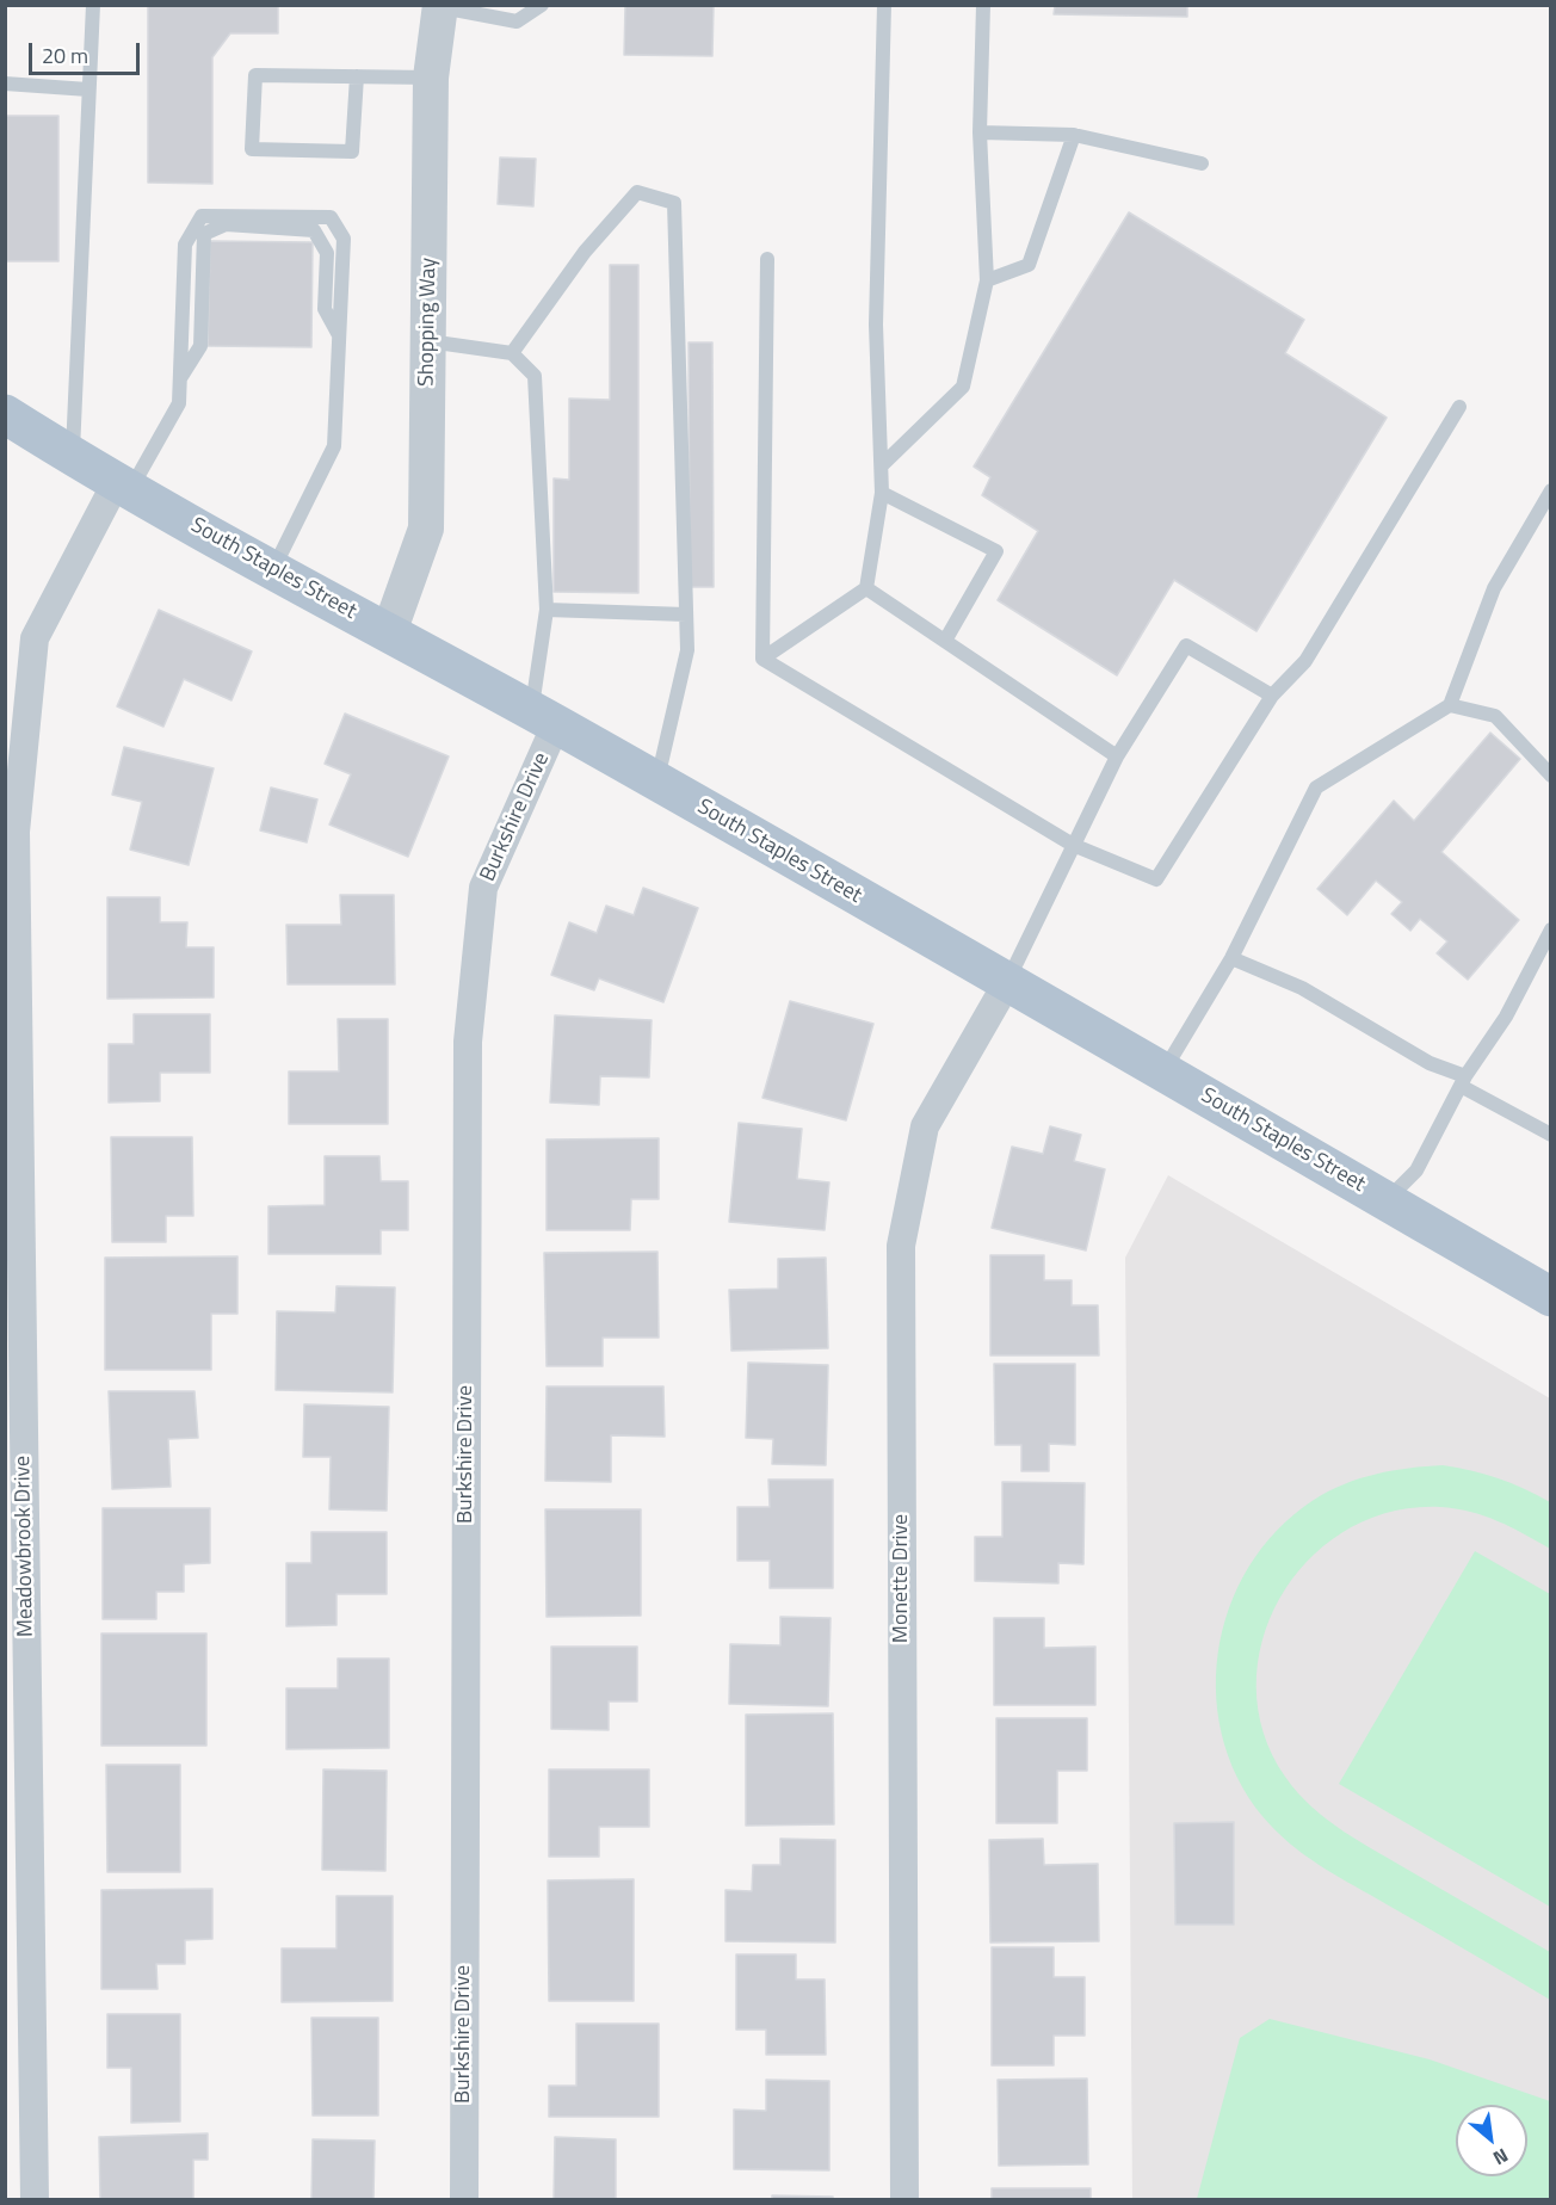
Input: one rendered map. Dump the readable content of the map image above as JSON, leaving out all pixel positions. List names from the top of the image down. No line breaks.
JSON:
{"streets":{"main road":["South Staples Street"],"street":["Shopping Way","Burkshire Drive","Meadowbrook Drive","Monette Drive"]},"crossings":[["Shopping Way","South Staples Street"],["South Staples Street","Burkshire Drive"],["South Staples Street","Meadowbrook Drive"],["South Staples Street","Monette Drive"]],"scale_bar":"20 m","north":"bottom right"}
